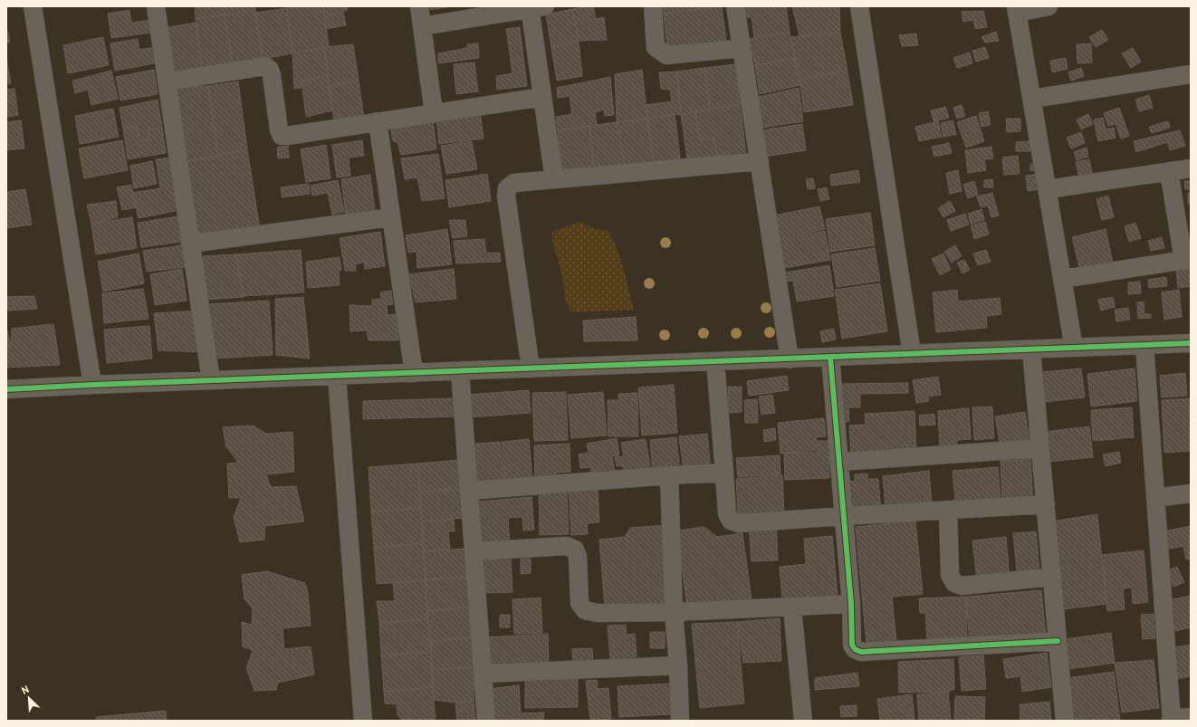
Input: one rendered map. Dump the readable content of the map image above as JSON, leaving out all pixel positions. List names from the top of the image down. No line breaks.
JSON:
{"north":"top left"}
